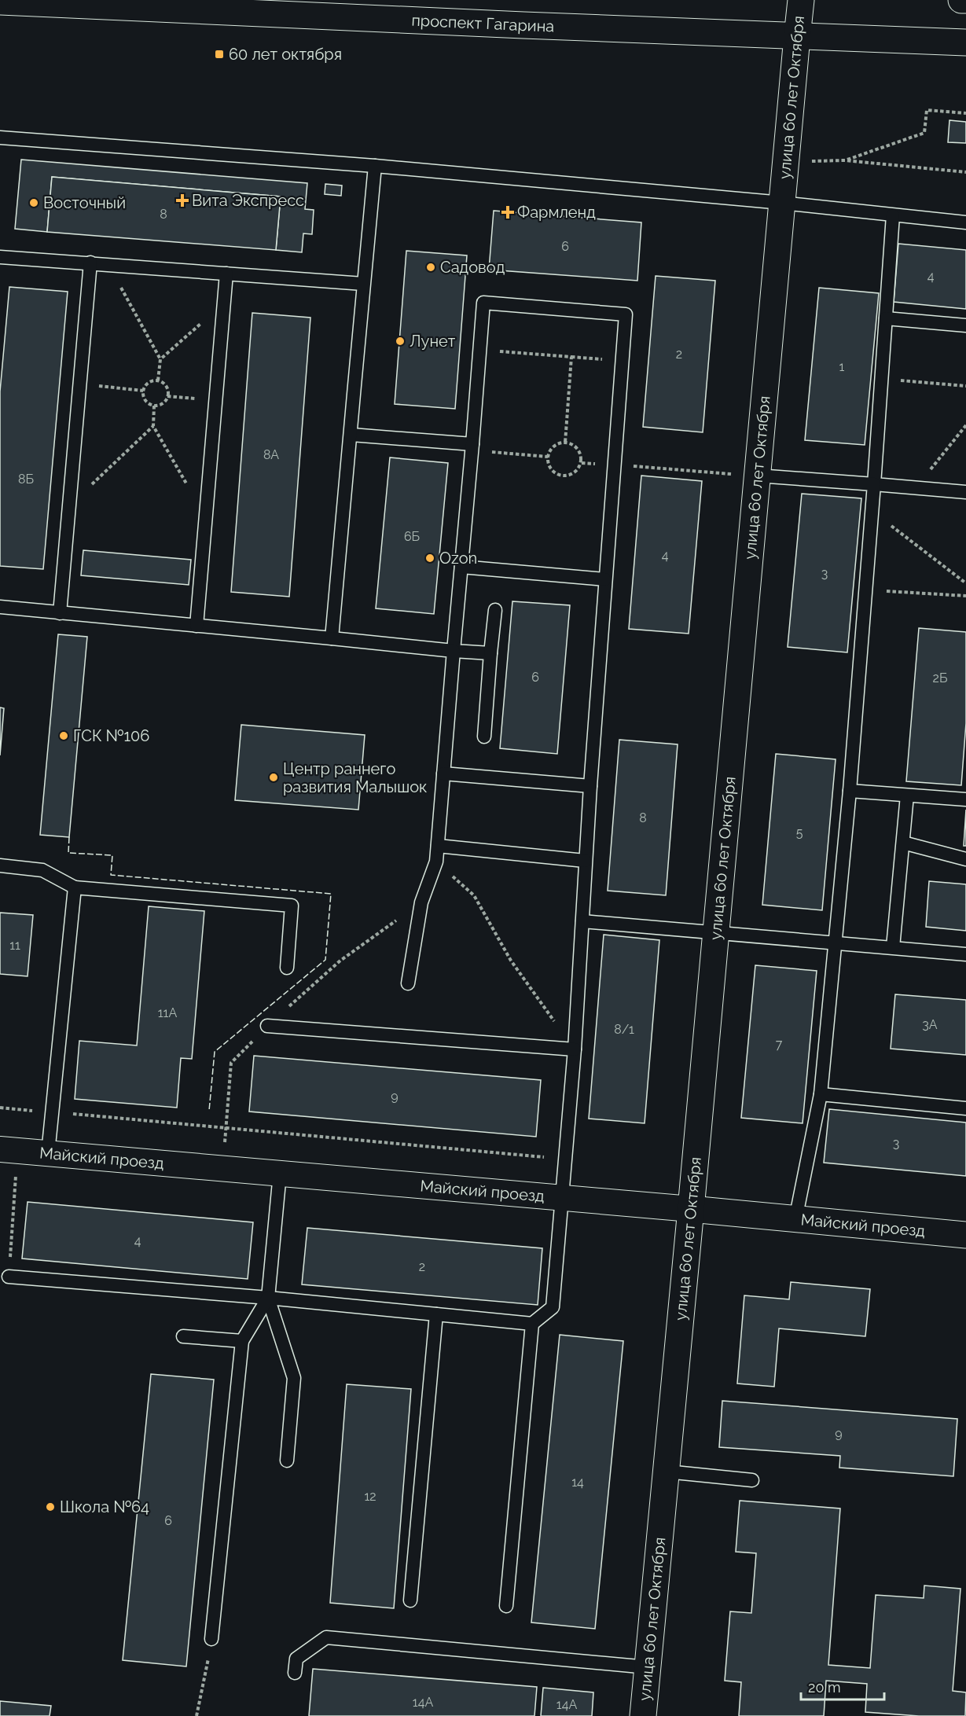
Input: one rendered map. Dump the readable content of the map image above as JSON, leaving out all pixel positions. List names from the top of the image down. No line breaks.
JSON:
{"streets":{"main road":["проспект Гагарина","улица 60 лет Октября","Майский проезд"]},"crossings":[["проспект Гагарина","улица 60 лет Октября"],["улица 60 лет Октября","Майский проезд"]],"places":{"transit":["60 лет октября"],"health":["Вита Экспресс","Фармленд"],"other":["Восточный","Садовод","Лунет","Ozon","ГСК №106","Центр раннего развития Малышок","Школа №64"]},"house_numbers":["8","6","4","2","1","8А","8Б","6Б","4","3","6","2Б","8","5","11","11А","3А","8/1","7","9","3","4","2","9","14","12","6","14А","14А"],"scale_bar":"20 m"}
